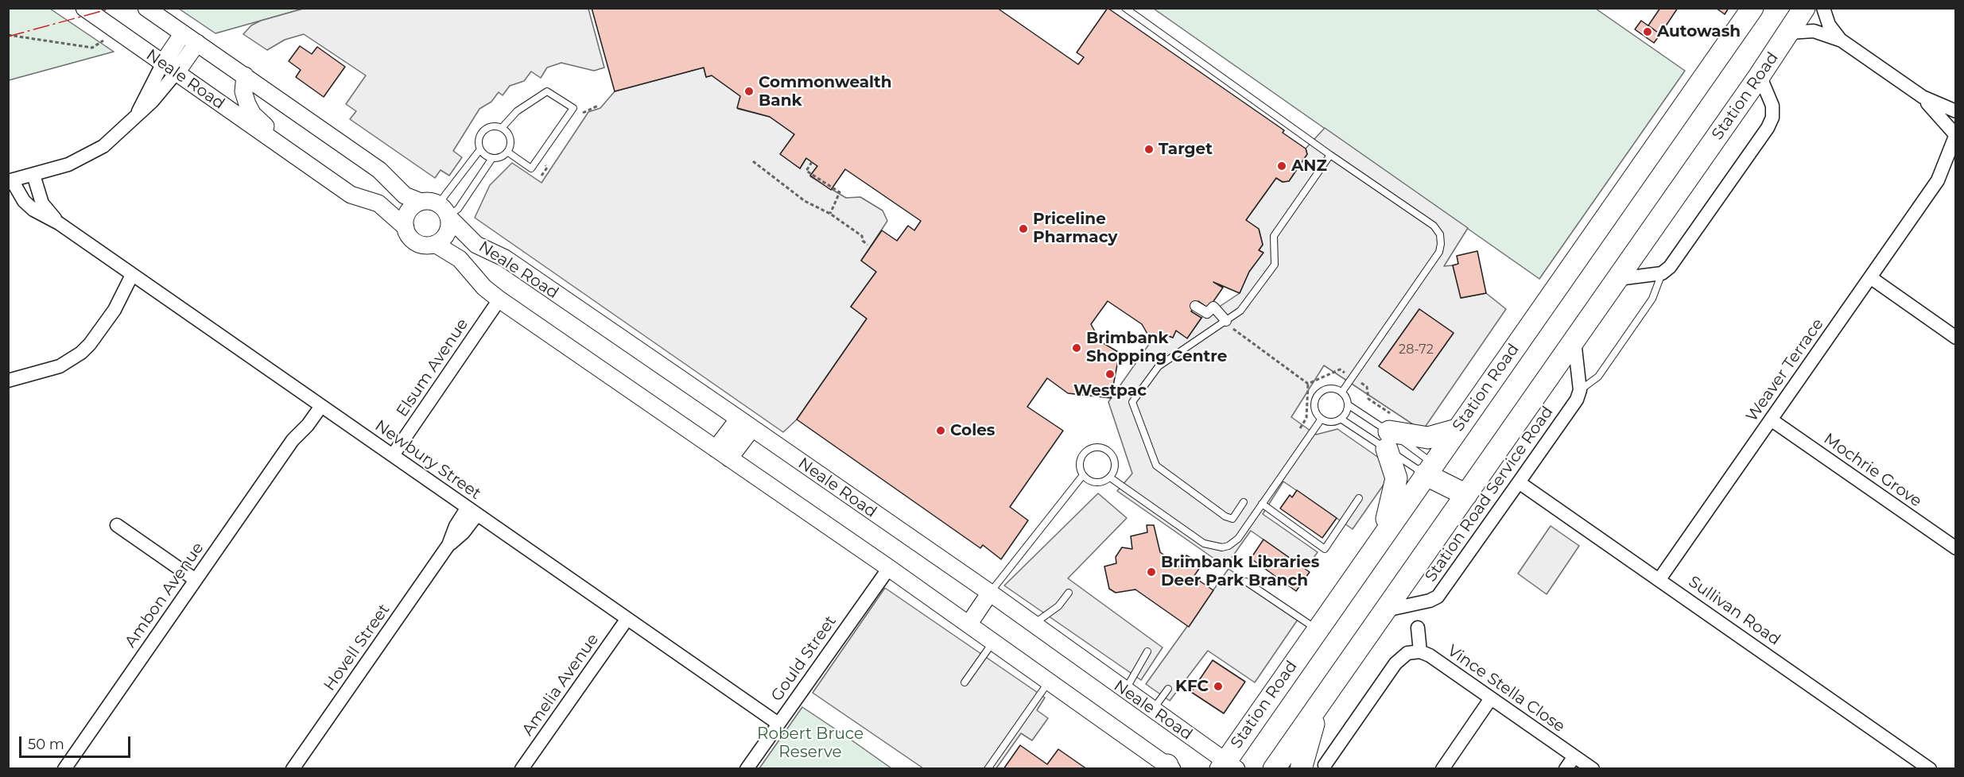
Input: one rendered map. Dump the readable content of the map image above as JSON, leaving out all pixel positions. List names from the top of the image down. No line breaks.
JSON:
{"streets":{"main road":["Station Road"],"street":["Neale Road","Elsum Avenue","Weaver Terrace","Newbury Street","Mochrie Grove","Station Road Service Road","Ambon Avenue","Sullivan Road","Hovell Street","Gould Street","Amelia Avenue","Vince Stella Close"]},"crossings":[["Neale Road","Station Road"],["Neale Road","Elsum Avenue"],["Neale Road","Gould Street"],["Station Road","Station Road Service Road"],["Elsum Avenue","Newbury Street"],["Weaver Terrace","Mochrie Grove"],["Weaver Terrace","Sullivan Road"],["Newbury Street","Ambon Avenue"],["Newbury Street","Hovell Street"],["Newbury Street","Gould Street"],["Newbury Street","Amelia Avenue"],["Station Road Service Road","Sullivan Road"]],"parks":["Robert Bruce Reserve"],"places":["Autowash","Commonwealth Bank","Target","ANZ","Priceline Pharmacy","Brimbank Shopping Centre","Westpac","Coles","Brimbank Libraries Deer Park Branch","KFC"],"house_numbers":["28-72"],"scale_bar":"50 m"}
